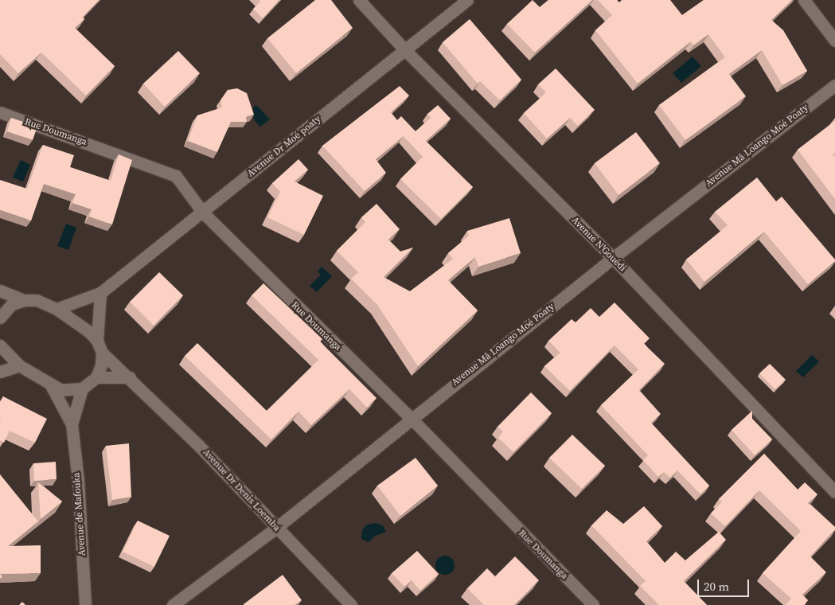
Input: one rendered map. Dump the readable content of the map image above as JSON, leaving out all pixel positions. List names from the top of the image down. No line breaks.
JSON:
{"streets":{"street":["Rue Doumanga","Avenue Mâ Loango Moé Poaty","Avenue Dr Moé poaty","Avenue N'Gouédi","Avenue Dr Denis Loemba","Avenue de Mafouka"]},"crossings":[["Rue Doumanga","Avenue Mâ Loango Moé Poaty"],["Rue Doumanga","Avenue Dr Moé poaty"],["Avenue Mâ Loango Moé Poaty","Avenue N'Gouédi"],["Avenue Mâ Loango Moé Poaty","Avenue Dr Denis Loemba"],["Avenue Dr Moé poaty","Avenue N'Gouédi"]],"scale_bar":"20 m"}
